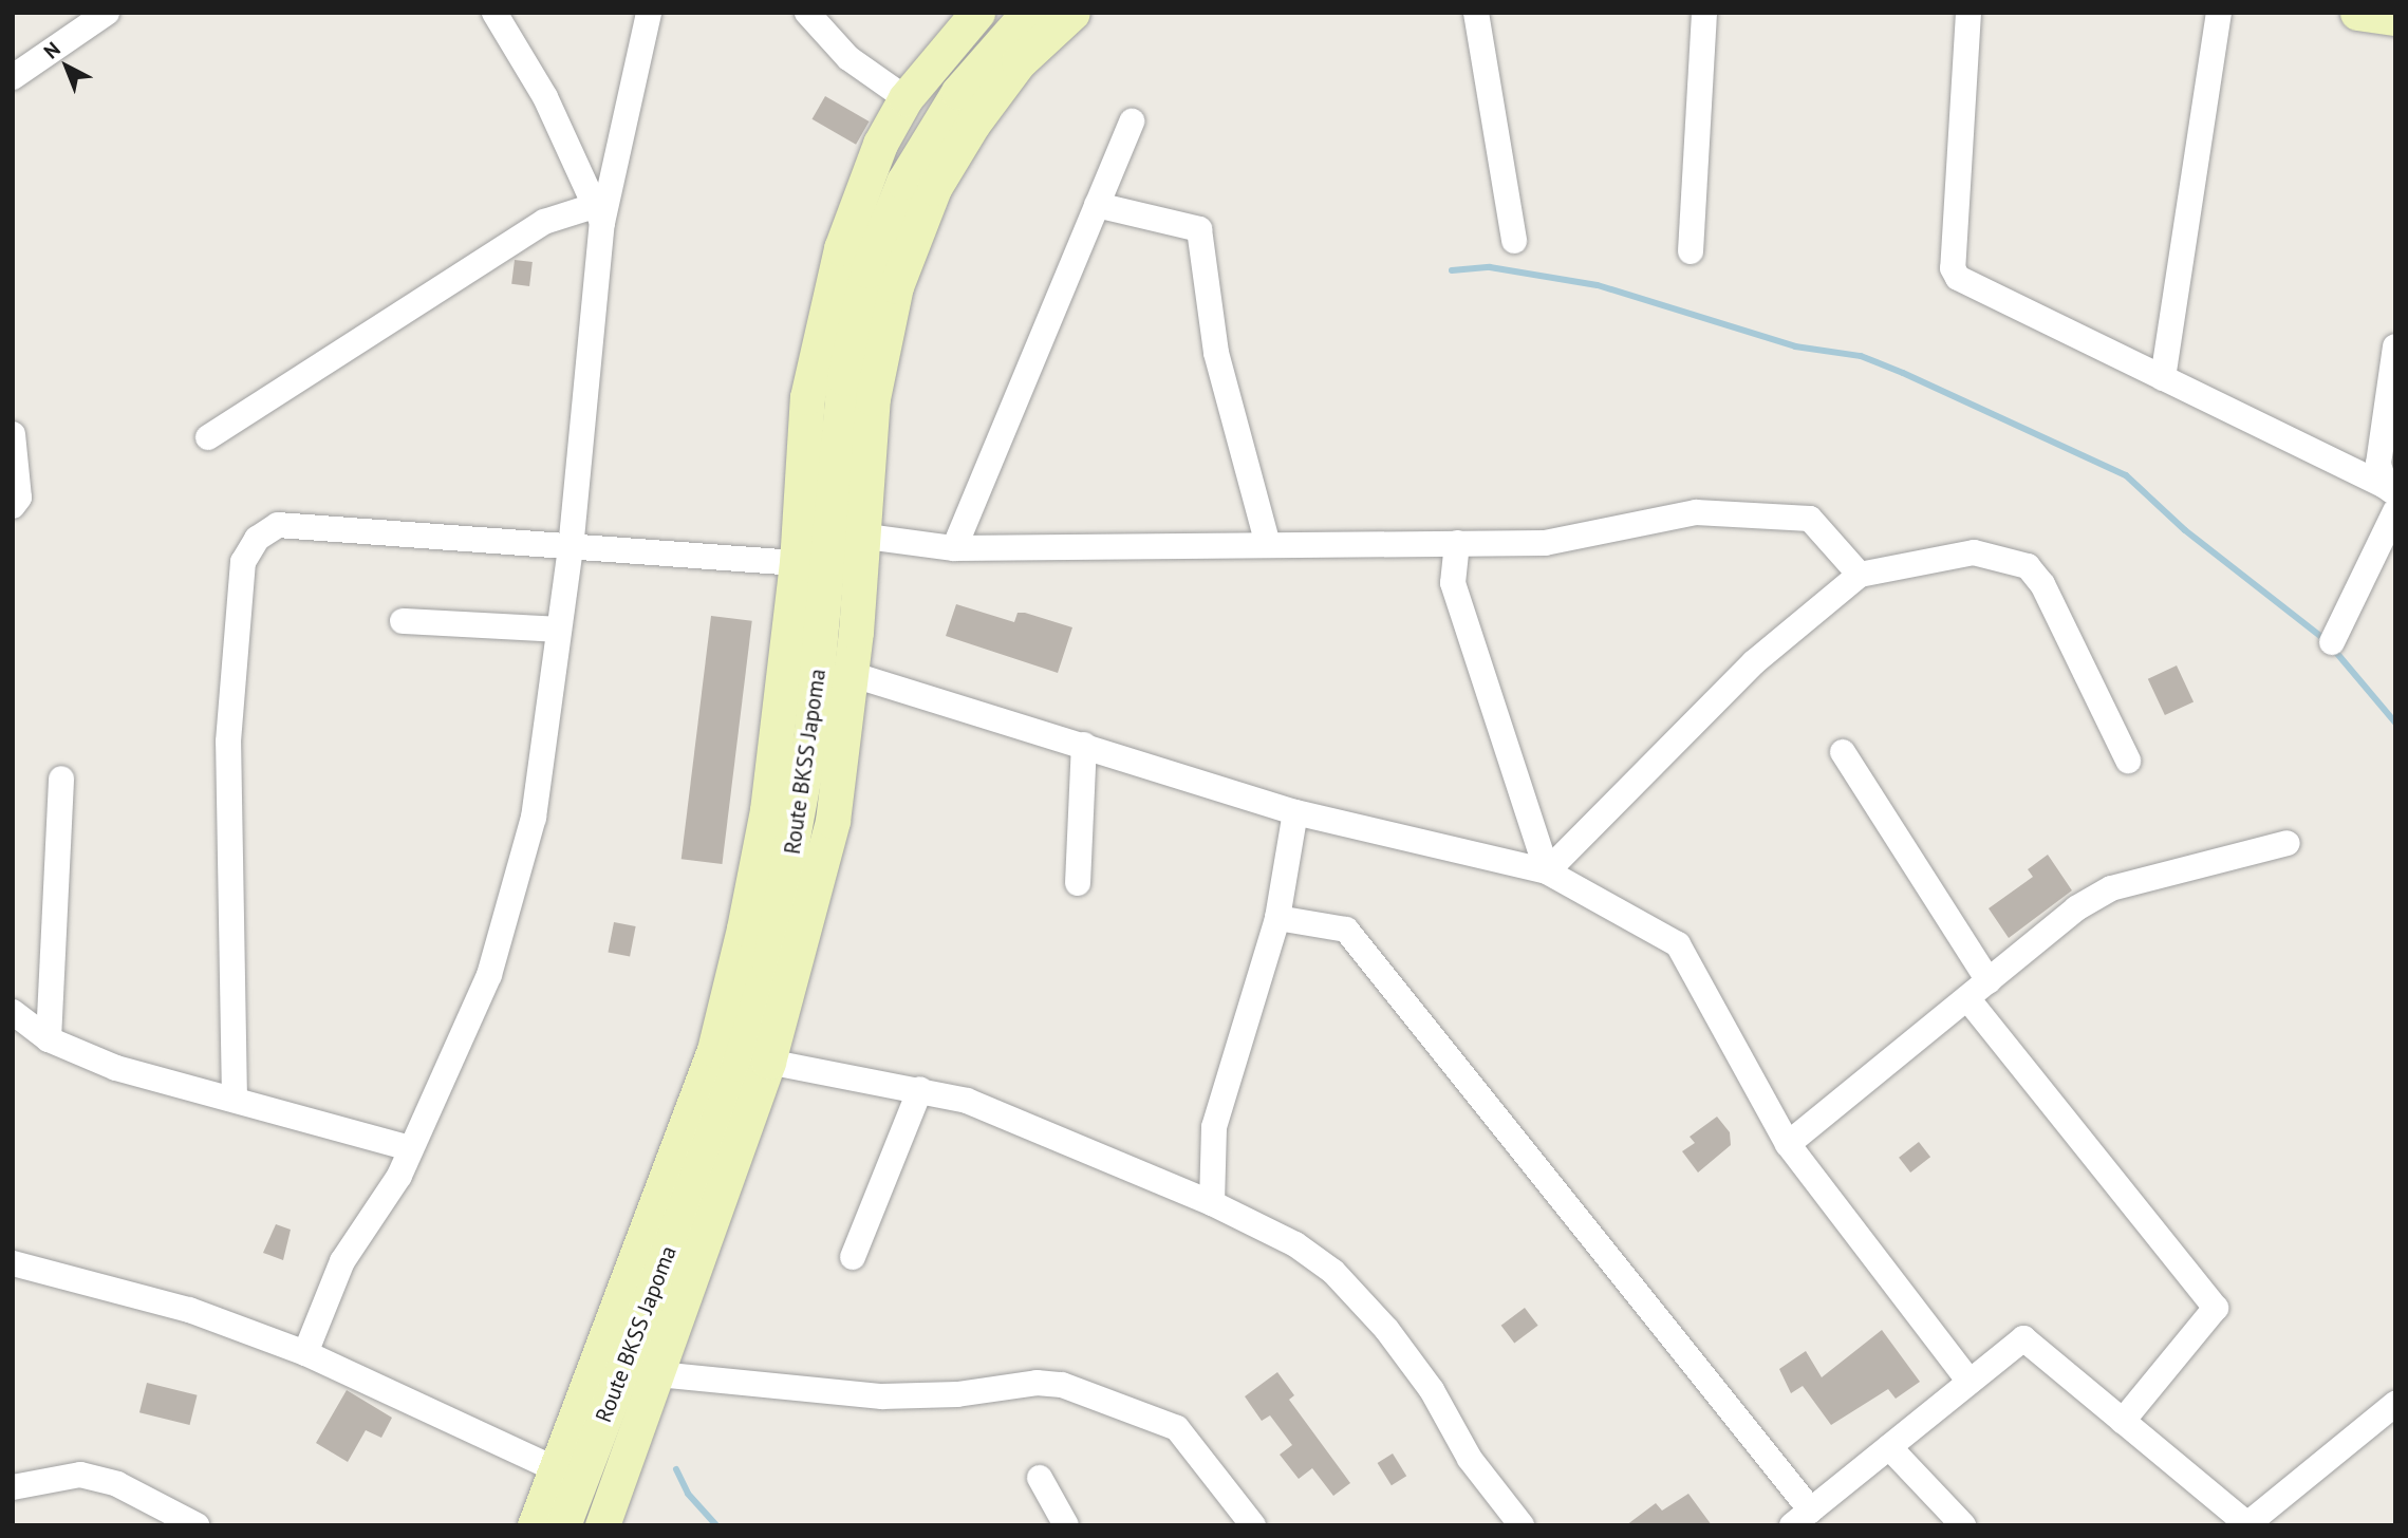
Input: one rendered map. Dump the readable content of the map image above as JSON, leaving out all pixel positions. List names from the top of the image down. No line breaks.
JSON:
{"streets":{"main road":["Route BKSS Japoma"]},"north":"top left"}
